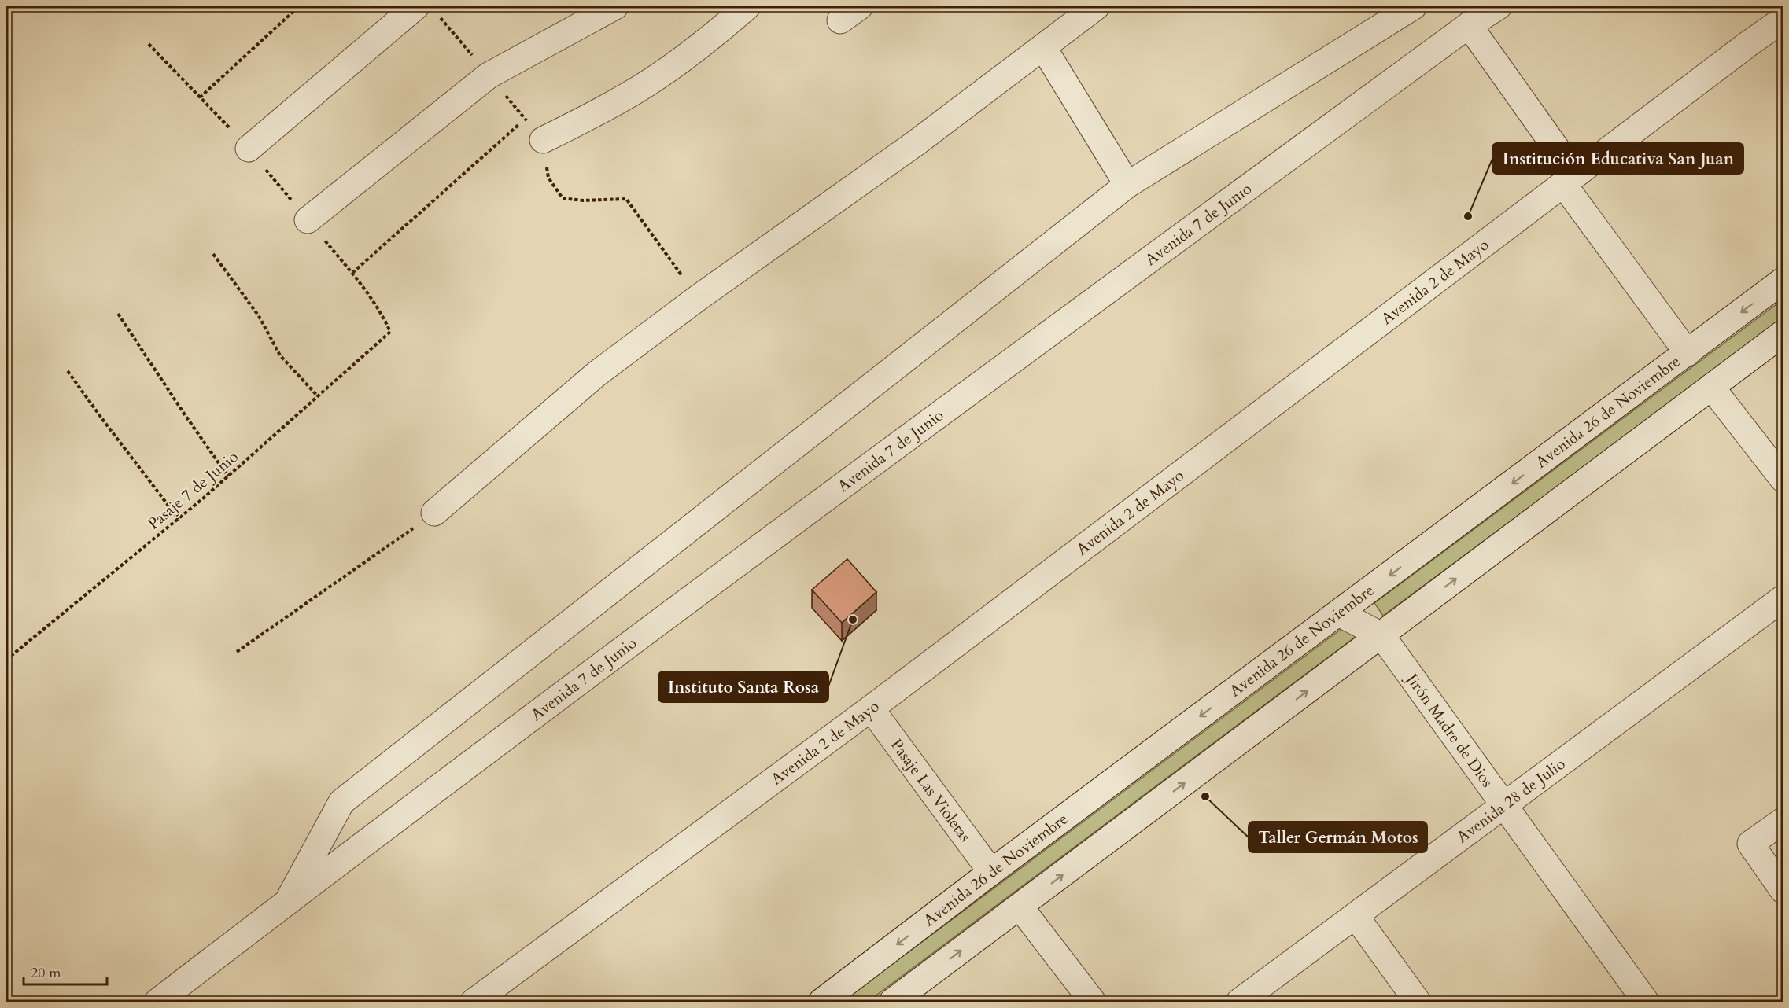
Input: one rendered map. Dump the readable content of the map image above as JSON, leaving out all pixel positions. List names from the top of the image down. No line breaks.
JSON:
{"streets":{"street":["Avenida 7 de Junio","Avenida 2 de Mayo","Avenida 26 de Noviembre","Jirón Madre de Dios","Pasaje Las Violetas","Avenida 28 de Julio"],"path":["Pasaje 7 de Junio"]},"crossings":[["Avenida 2 de Mayo","Pasaje Las Violetas"],["Avenida 26 de Noviembre","Jirón Madre de Dios"],["Avenida 26 de Noviembre","Pasaje Las Violetas"],["Jirón Madre de Dios","Avenida 28 de Julio"]],"places":["Institución Educativa San Juan","Instituto Santa Rosa","Taller Germán Motos"],"scale_bar":"20 m"}
